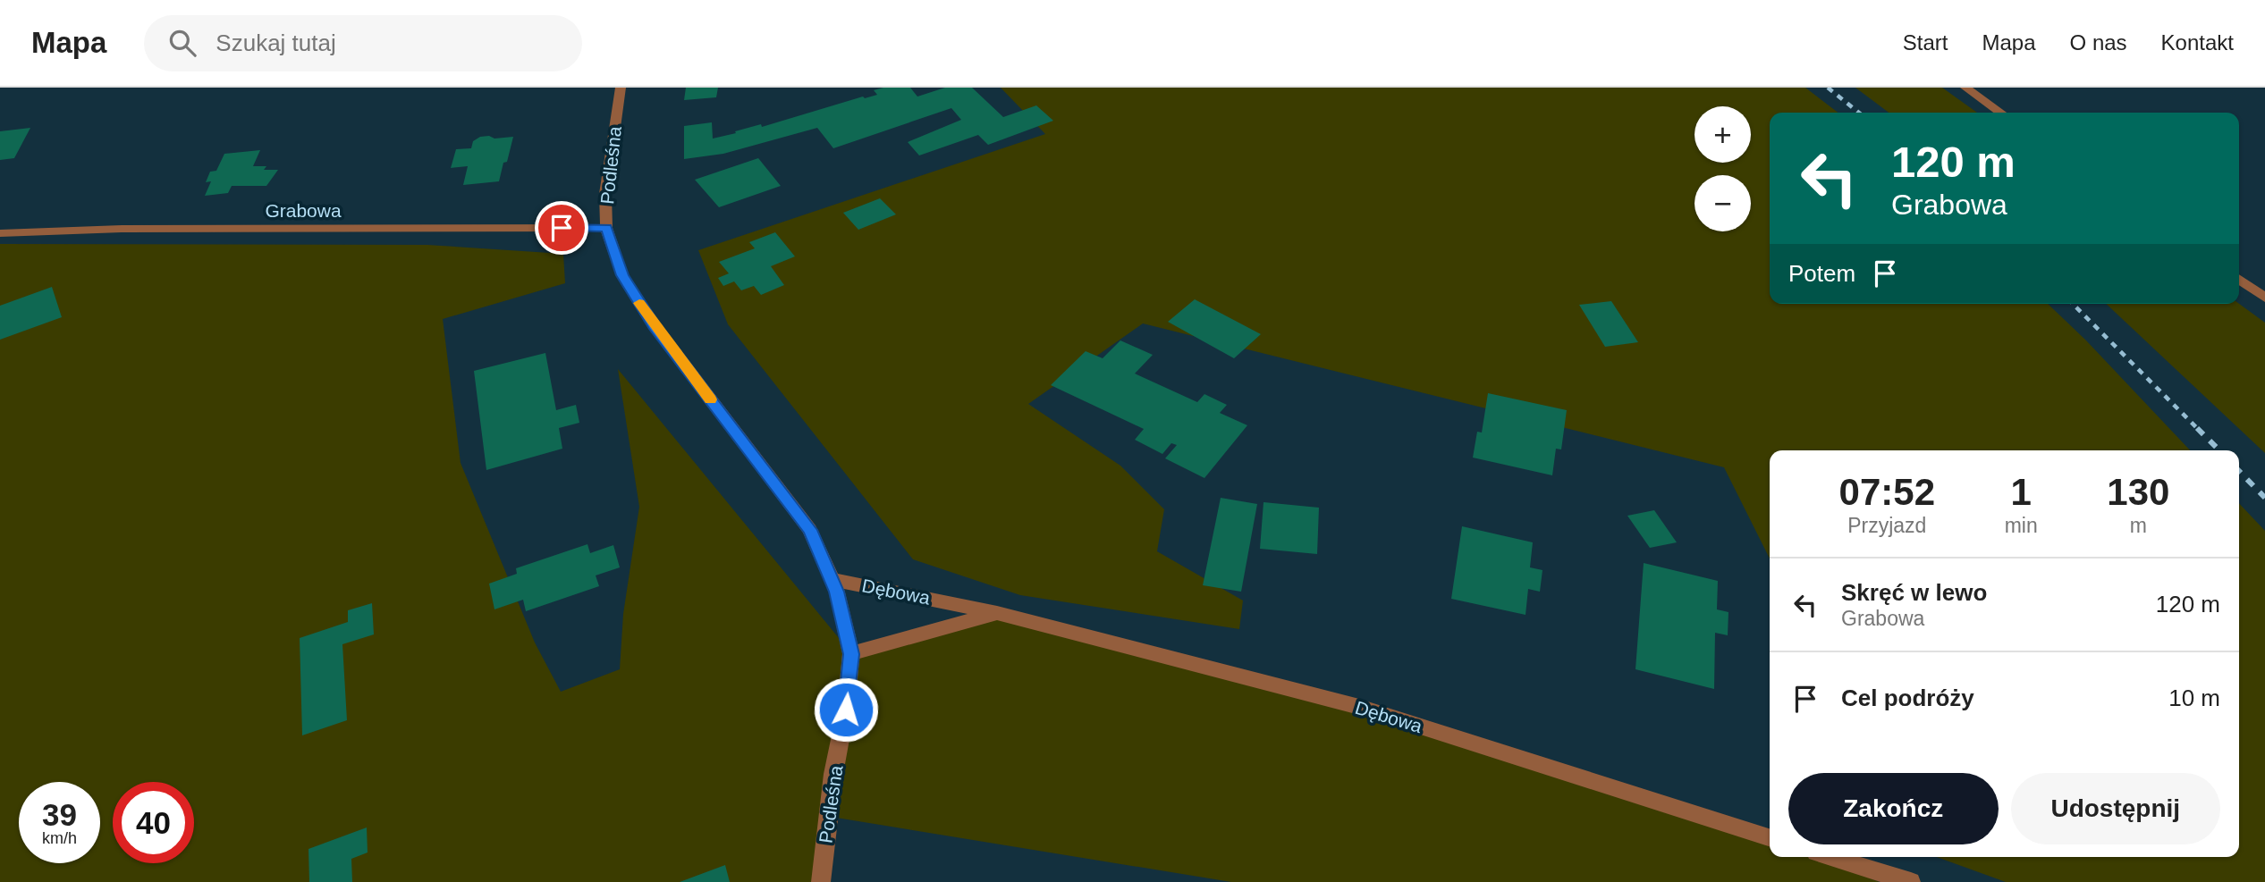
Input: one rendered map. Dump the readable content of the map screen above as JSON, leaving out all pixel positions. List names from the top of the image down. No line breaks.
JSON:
{"streets":{"street":["Podleśna","Grabowa","Dębowa"]},"crossings":[["Podleśna","Grabowa"],["Podleśna","Dębowa"]],"page":{"header":"Mapa","search":"Szukaj tutaj","nav":["Start","Mapa","O nas","Kontakt"],"map_buttons":["+","−"],"turn":["120 m","Grabowa"],"then":"Potem","eta":["07:52","Przyjazd","1","min","130","m"],"list":[{"name":"Skręć w lewo","note":"Grabowa","value":"120 m"},{"name":"Cel podróży","value":"10 m"}],"buttons":["Zakończ","Udostępnij"],"speed":"39 km/h","limit":"40"}}
